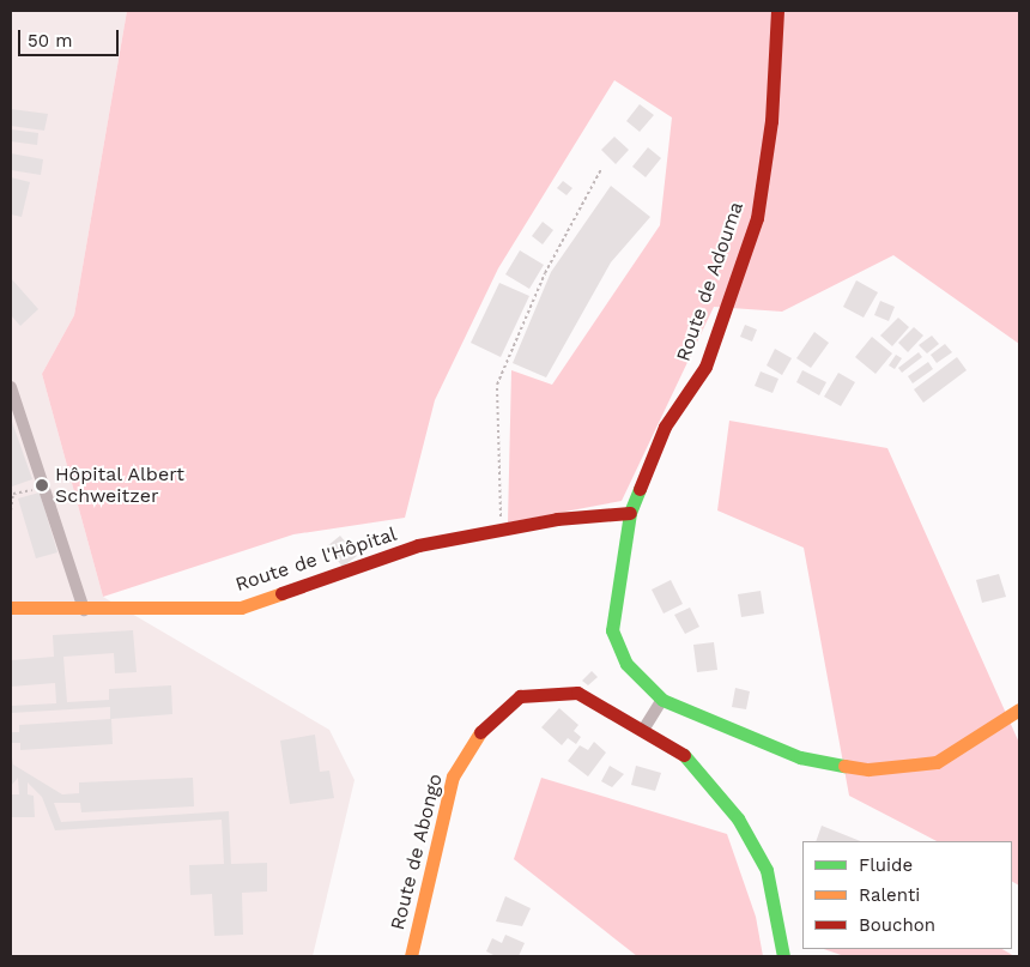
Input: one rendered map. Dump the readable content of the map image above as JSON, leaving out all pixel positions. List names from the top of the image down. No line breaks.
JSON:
{"streets":{"street":["Route de Adouma","Route de l'Hôpital","Route de Abongo"]},"crossings":[["Route de Adouma","Route de l'Hôpital"]],"places":["Hôpital Albert Schweitzer"],"legend":["Fluide","Ralenti","Bouchon"],"scale_bar":"50 m"}
